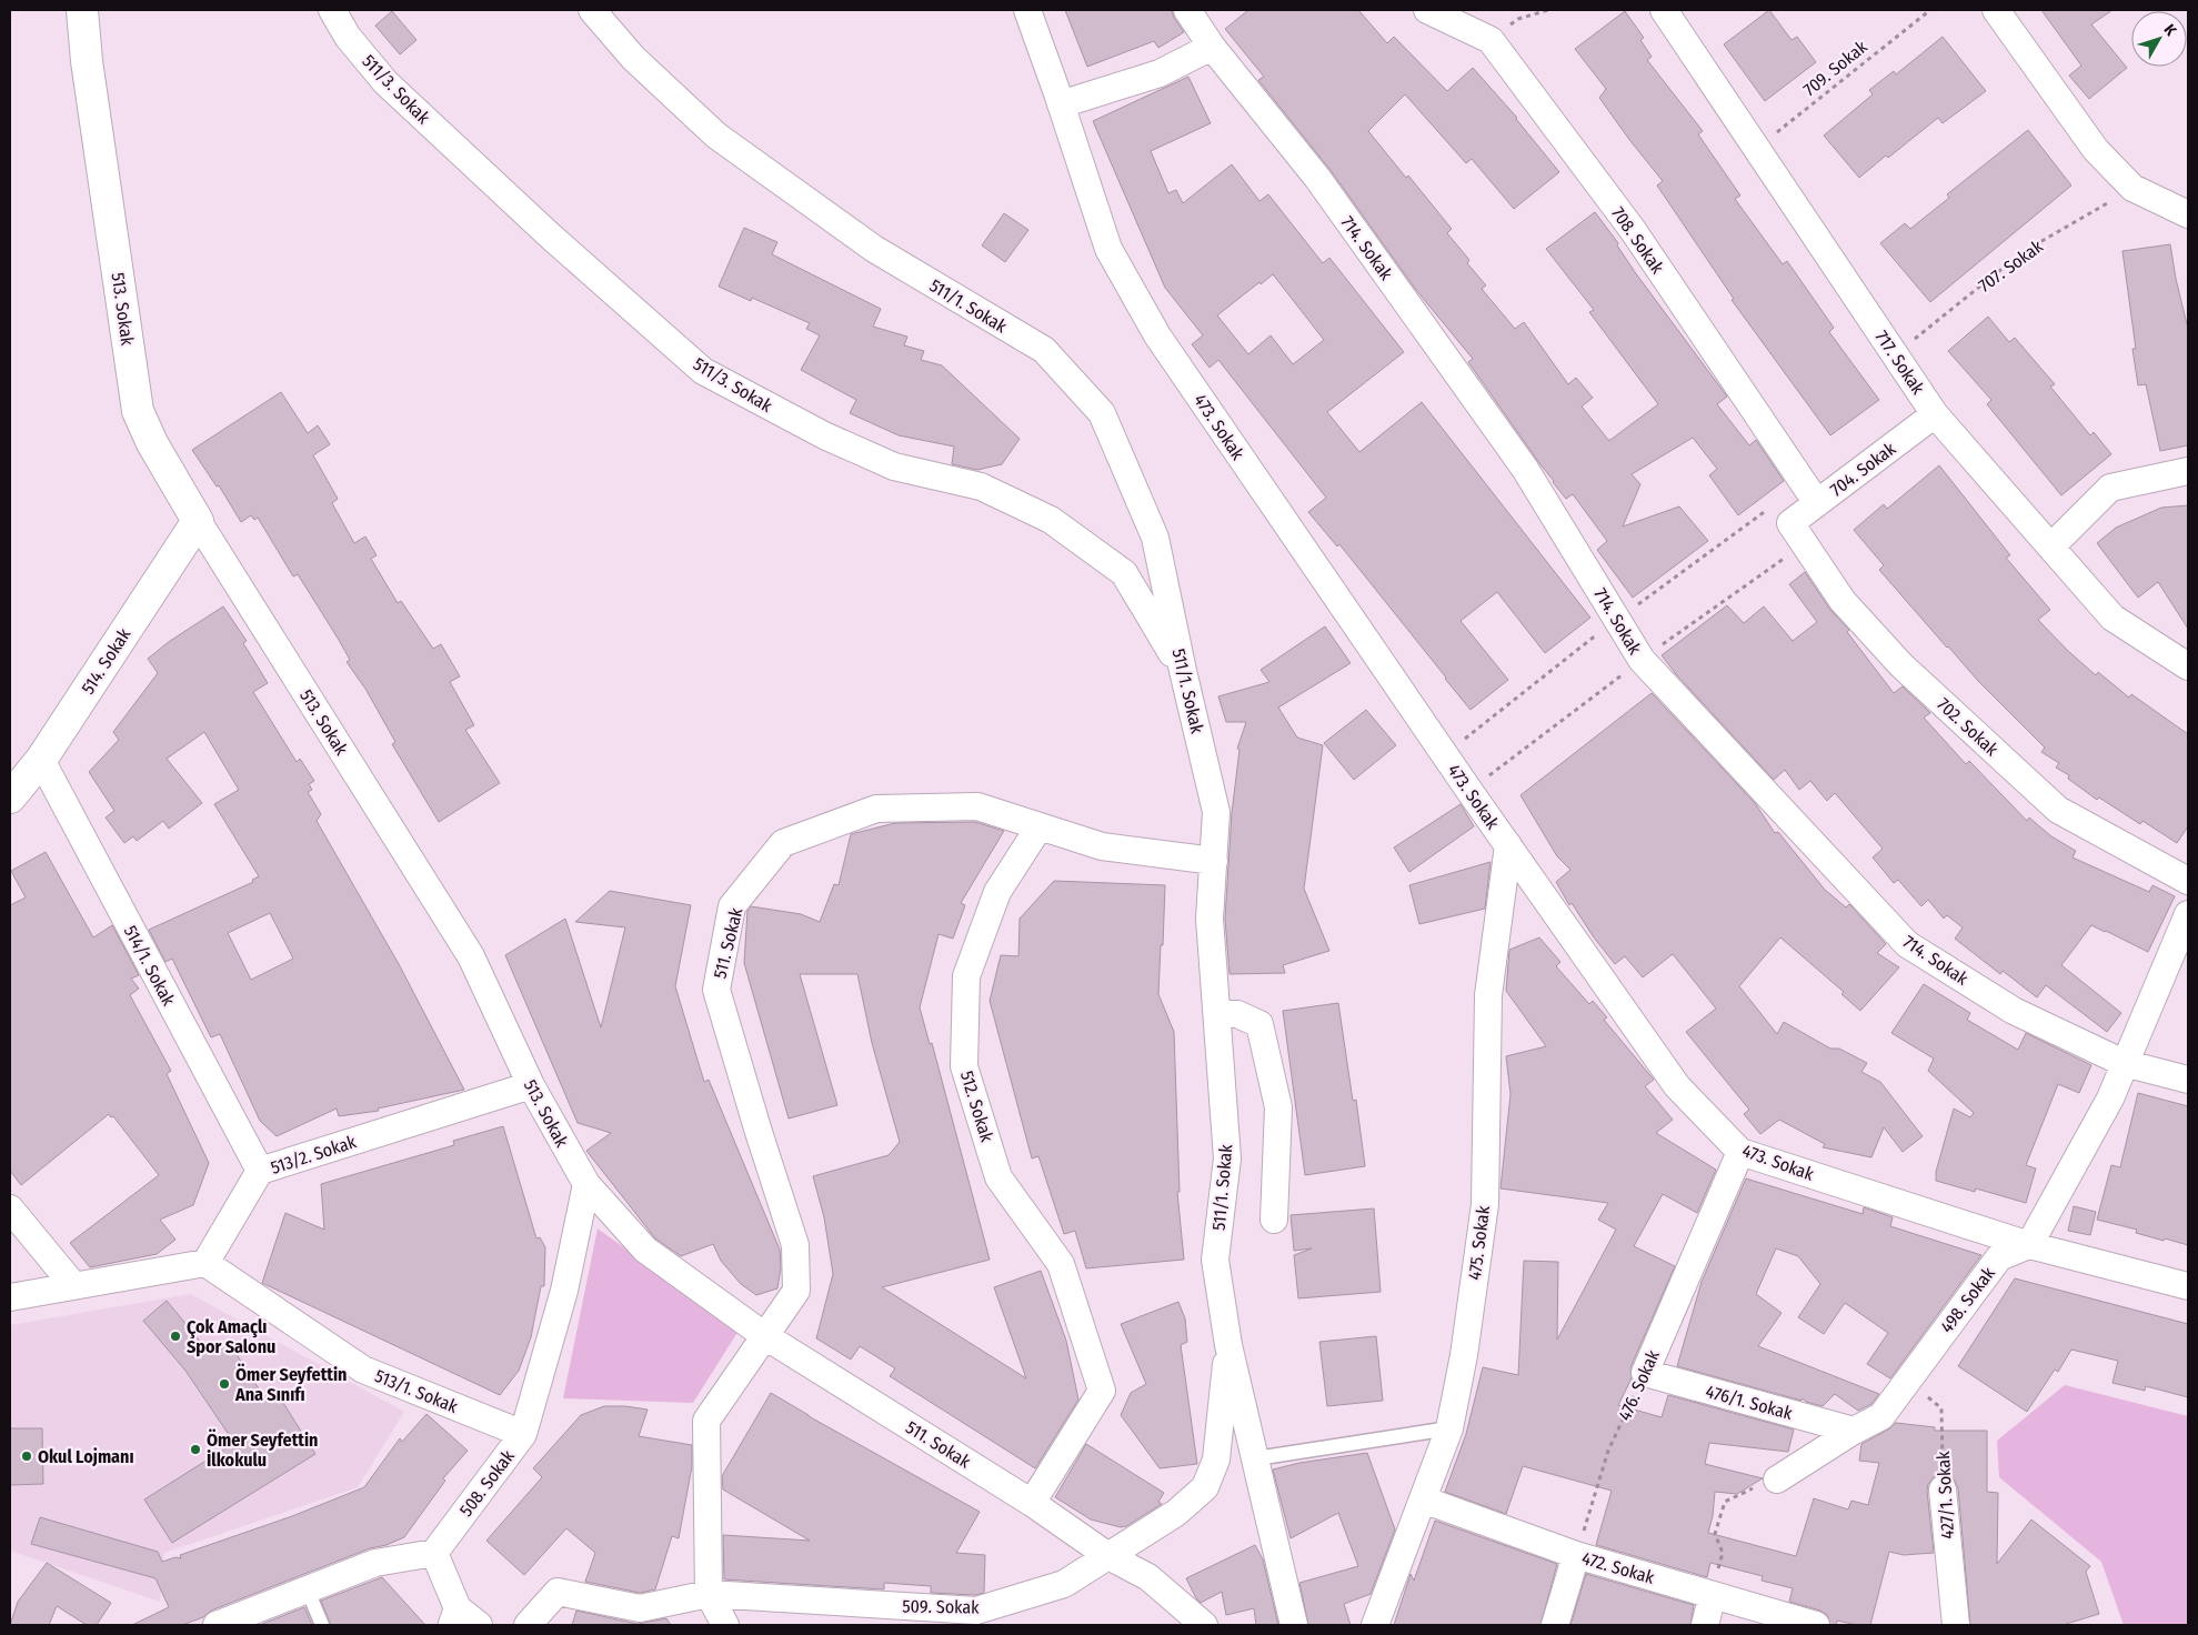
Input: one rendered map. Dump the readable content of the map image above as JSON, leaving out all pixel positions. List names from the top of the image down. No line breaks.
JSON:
{"streets":{"street":["511/3. Sokak","708. Sokak","714. Sokak","511/1. Sokak","513. Sokak","717. Sokak","473. Sokak","704. Sokak","514. Sokak","702. Sokak","511. Sokak","514/1. Sokak","512. Sokak","513/2. Sokak","475. Sokak","498. Sokak","476. Sokak","513/1. Sokak","476/1. Sokak","508. Sokak","427/1. Sokak","472. Sokak","509. Sokak"],"path":["709. Sokak","707. Sokak"]},"crossings":[["709. Sokak","717. Sokak"],["511/3. Sokak","511/1. Sokak"],["708. Sokak","704. Sokak"],["707. Sokak","717. Sokak"],["511/1. Sokak","509. Sokak"],["513. Sokak","514. Sokak"],["513. Sokak","511. Sokak"],["513. Sokak","513/2. Sokak"],["513. Sokak","508. Sokak"],["717. Sokak","704. Sokak"],["473. Sokak","475. Sokak"],["473. Sokak","498. Sokak"],["473. Sokak","476. Sokak"],["704. Sokak","702. Sokak"],["514. Sokak","514/1. Sokak"],["511. Sokak","512. Sokak"],["511. Sokak","509. Sokak"],["514/1. Sokak","513/2. Sokak"],["513/2. Sokak","513/1. Sokak"],["475. Sokak","472. Sokak"],["498. Sokak","476/1. Sokak"],["498. Sokak","427/1. Sokak"],["476. Sokak","476/1. Sokak"],["476. Sokak","472. Sokak"],["513/1. Sokak","508. Sokak"]],"places":["Çok Amaçlı Spor Salonu","Ömer Seyfettin Ana Sınıfı","Ömer Seyfettin İlkokulu","Okul Lojmanı"],"north":"top right"}
